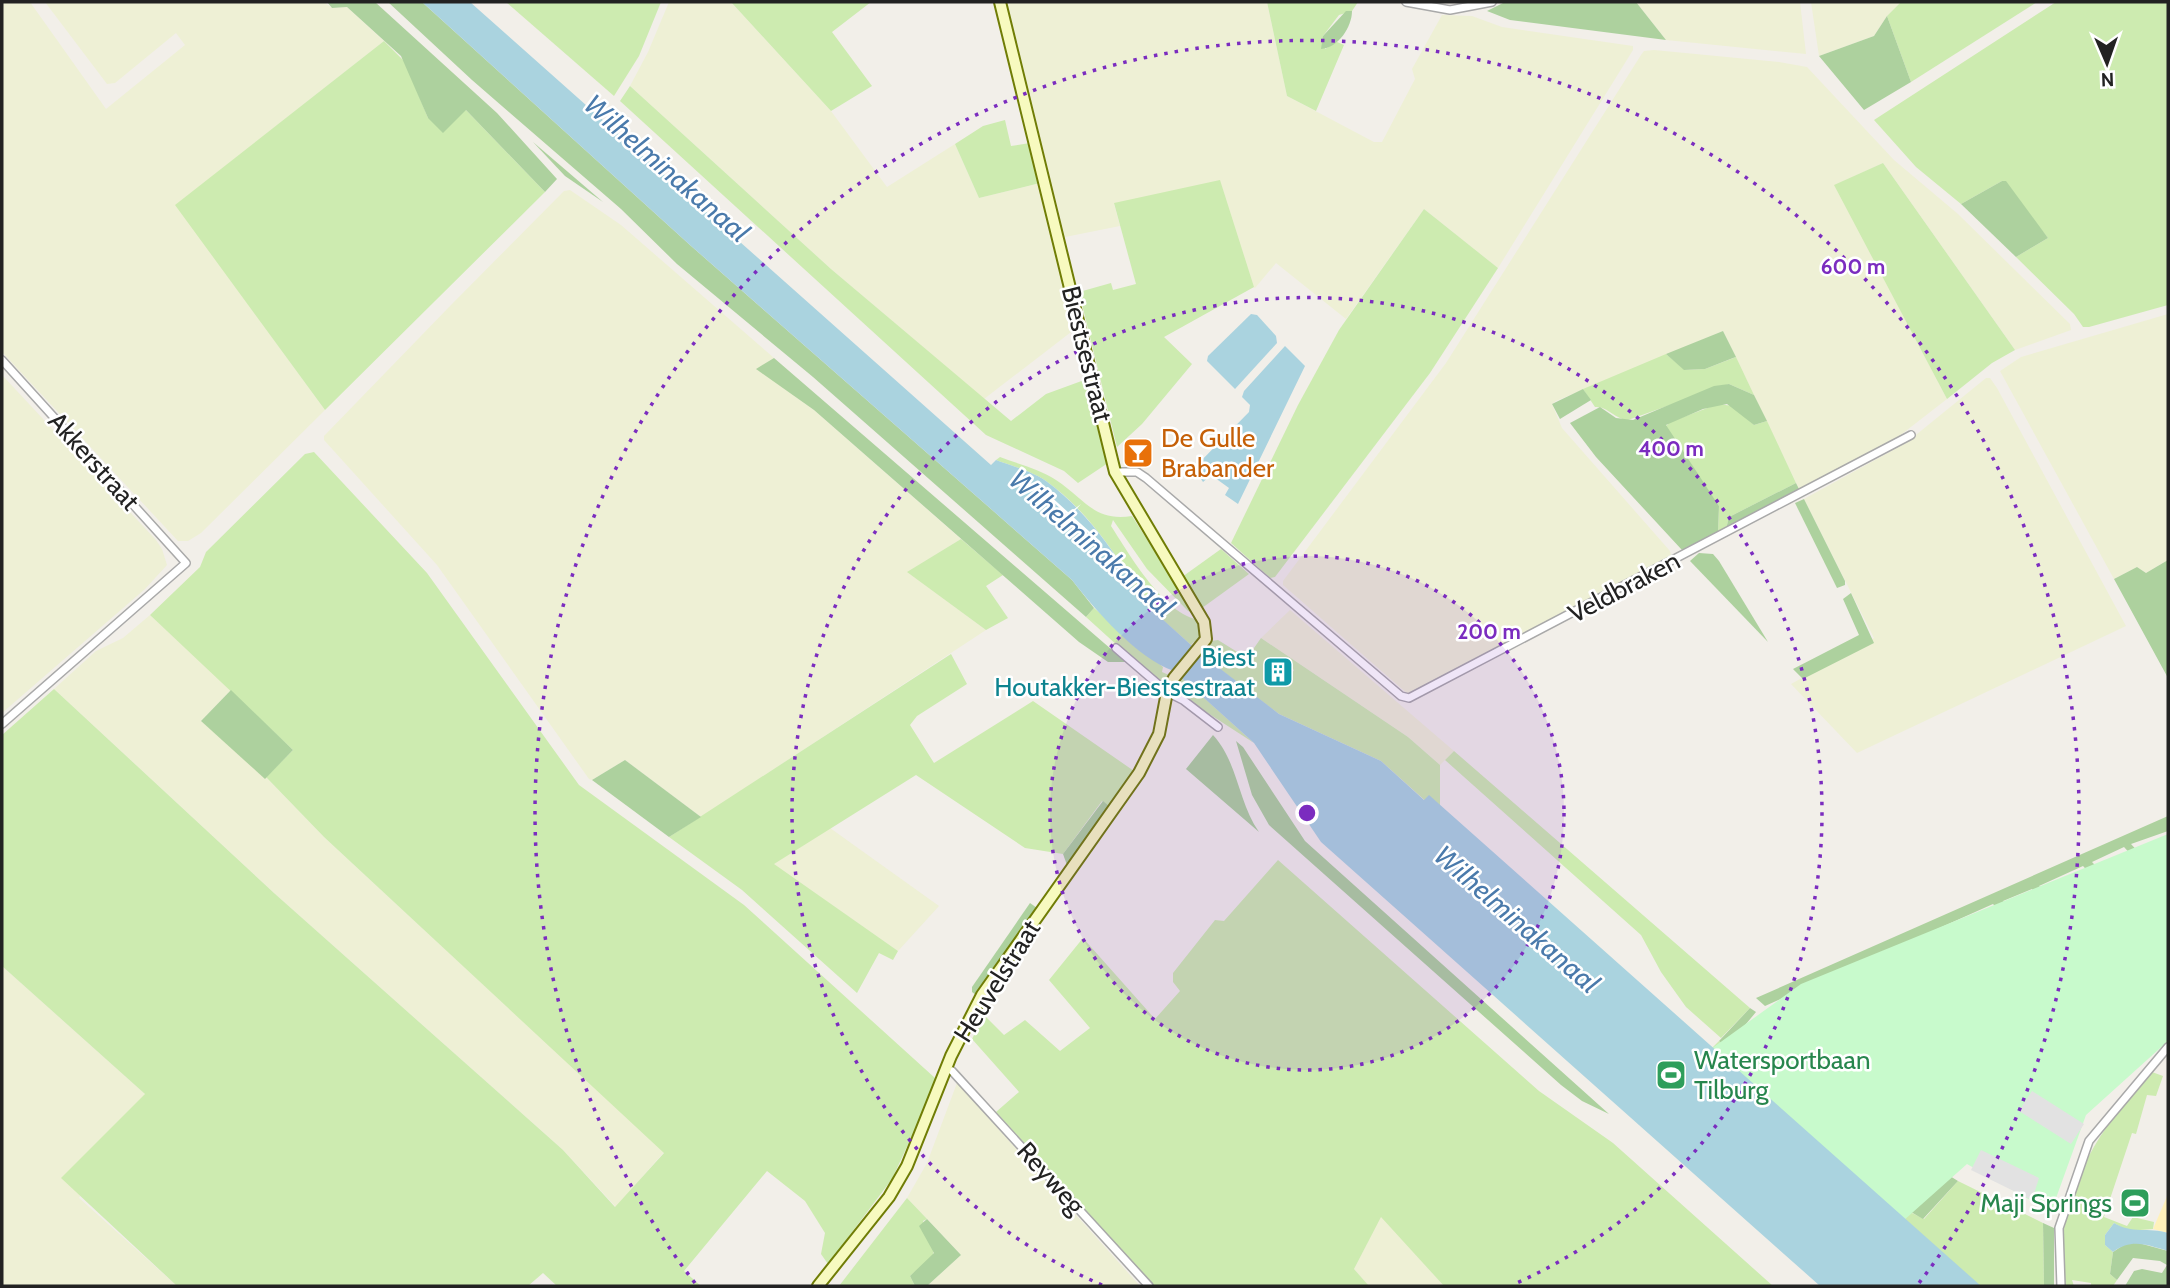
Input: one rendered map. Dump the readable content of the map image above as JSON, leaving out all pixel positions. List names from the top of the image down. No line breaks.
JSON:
{"streets":{"street":["Biestsestraat","Akkerstraat","Veldbraken","Heuvelstraat","Reyweg"]},"crossings":[["Biestsestraat","Veldbraken"],["Biestsestraat","Heuvelstraat"]],"water":["Wilhelminakanaal"],"places":{"bar":["De Gulle Brabander"],"building":["Biest Houtakker-Biestsestraat"],"sports":["Watersportbaan Tilburg","Maji Springs"]},"north":"bottom","rings":["600 m","400 m","200 m"]}
